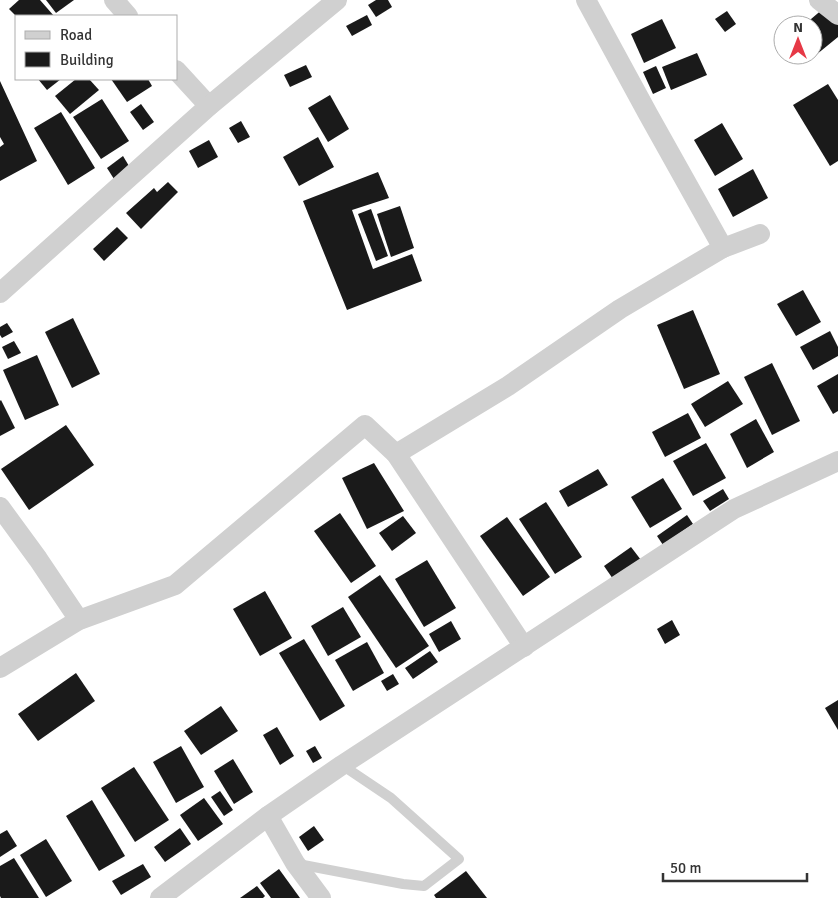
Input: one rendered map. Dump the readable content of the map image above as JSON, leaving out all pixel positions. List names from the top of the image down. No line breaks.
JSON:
{"legend":["Road","Building"],"scale_bar":"50 m","north":"top"}
